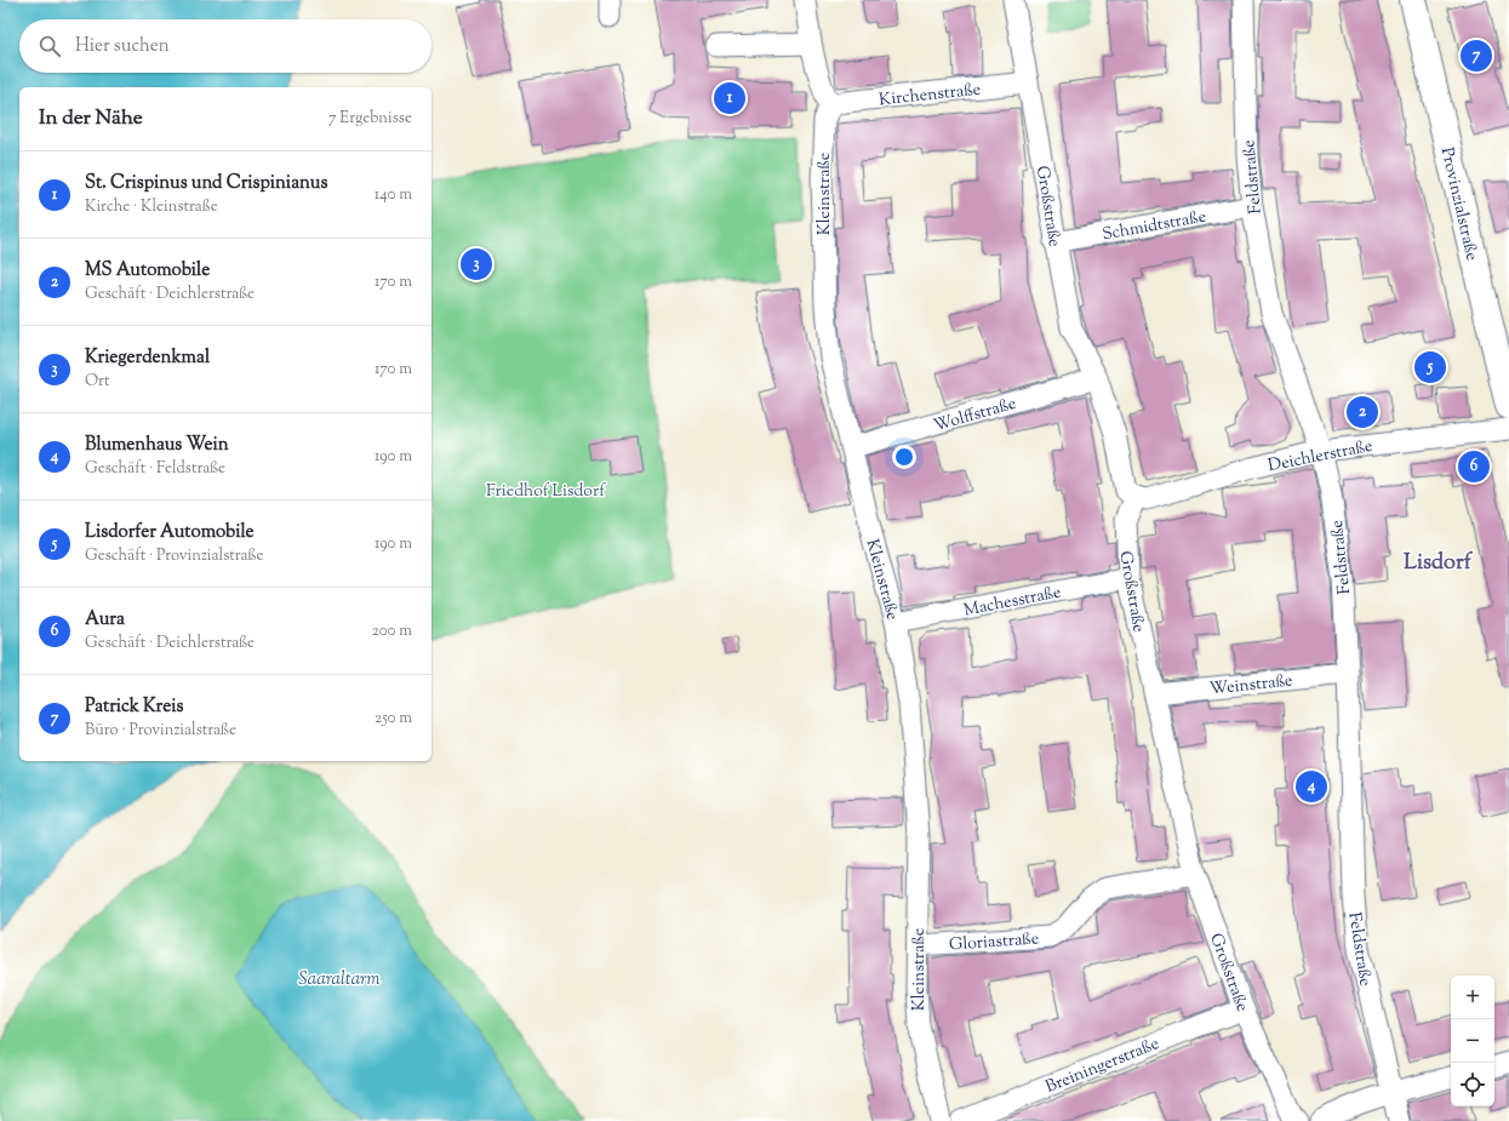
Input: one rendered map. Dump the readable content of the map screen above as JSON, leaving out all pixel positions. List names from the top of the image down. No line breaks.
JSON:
{"streets":{"main road":["Provinzialstraße"],"street":["Kirchenstraße","Feldstraße","Kleinstraße","Großstraße","Schmidtstraße","Wolffstraße","Deichlerstraße","Machesstraße","Weinstraße","Gloriastraße","Breiningerstraße"]},"crossings":[["Kirchenstraße","Kleinstraße"],["Kirchenstraße","Großstraße"],["Feldstraße","Schmidtstraße"],["Feldstraße","Deichlerstraße"],["Feldstraße","Weinstraße"],["Kleinstraße","Wolffstraße"],["Kleinstraße","Machesstraße"],["Kleinstraße","Gloriastraße"],["Großstraße","Schmidtstraße"],["Großstraße","Wolffstraße"],["Großstraße","Deichlerstraße"],["Großstraße","Machesstraße"],["Großstraße","Weinstraße"],["Großstraße","Gloriastraße"],["Großstraße","Breiningerstraße"]],"districts":["Lisdorf"],"water":["Saaraltarm"],"parks":["Friedhof Lisdorf"],"page":{"search":"Hier suchen","pins":["7","1","3","5","2","6","4"],"heading":["In der Nähe","7 Ergebnisse"],"list":[{"mark":"1","name":"St. Crispinus und Crispinianus","note":"Kirche · Kleinstraße","value":"140 m"},{"mark":"2","name":"MS Automobile","note":"Geschäft · Deichlerstraße","value":"170 m"},{"mark":"3","name":"Kriegerdenkmal","note":"Ort","value":"170 m"},{"mark":"4","name":"Blumenhaus Wein","note":"Geschäft · Feldstraße","value":"190 m"},{"mark":"5","name":"Lisdorfer Automobile","note":"Geschäft · Provinzialstraße","value":"190 m"},{"mark":"6","name":"Aura","note":"Geschäft · Deichlerstraße","value":"200 m"},{"mark":"7","name":"Patrick Kreis","note":"Büro · Provinzialstraße","value":"250 m"}],"map_buttons":["+","−"]}}
